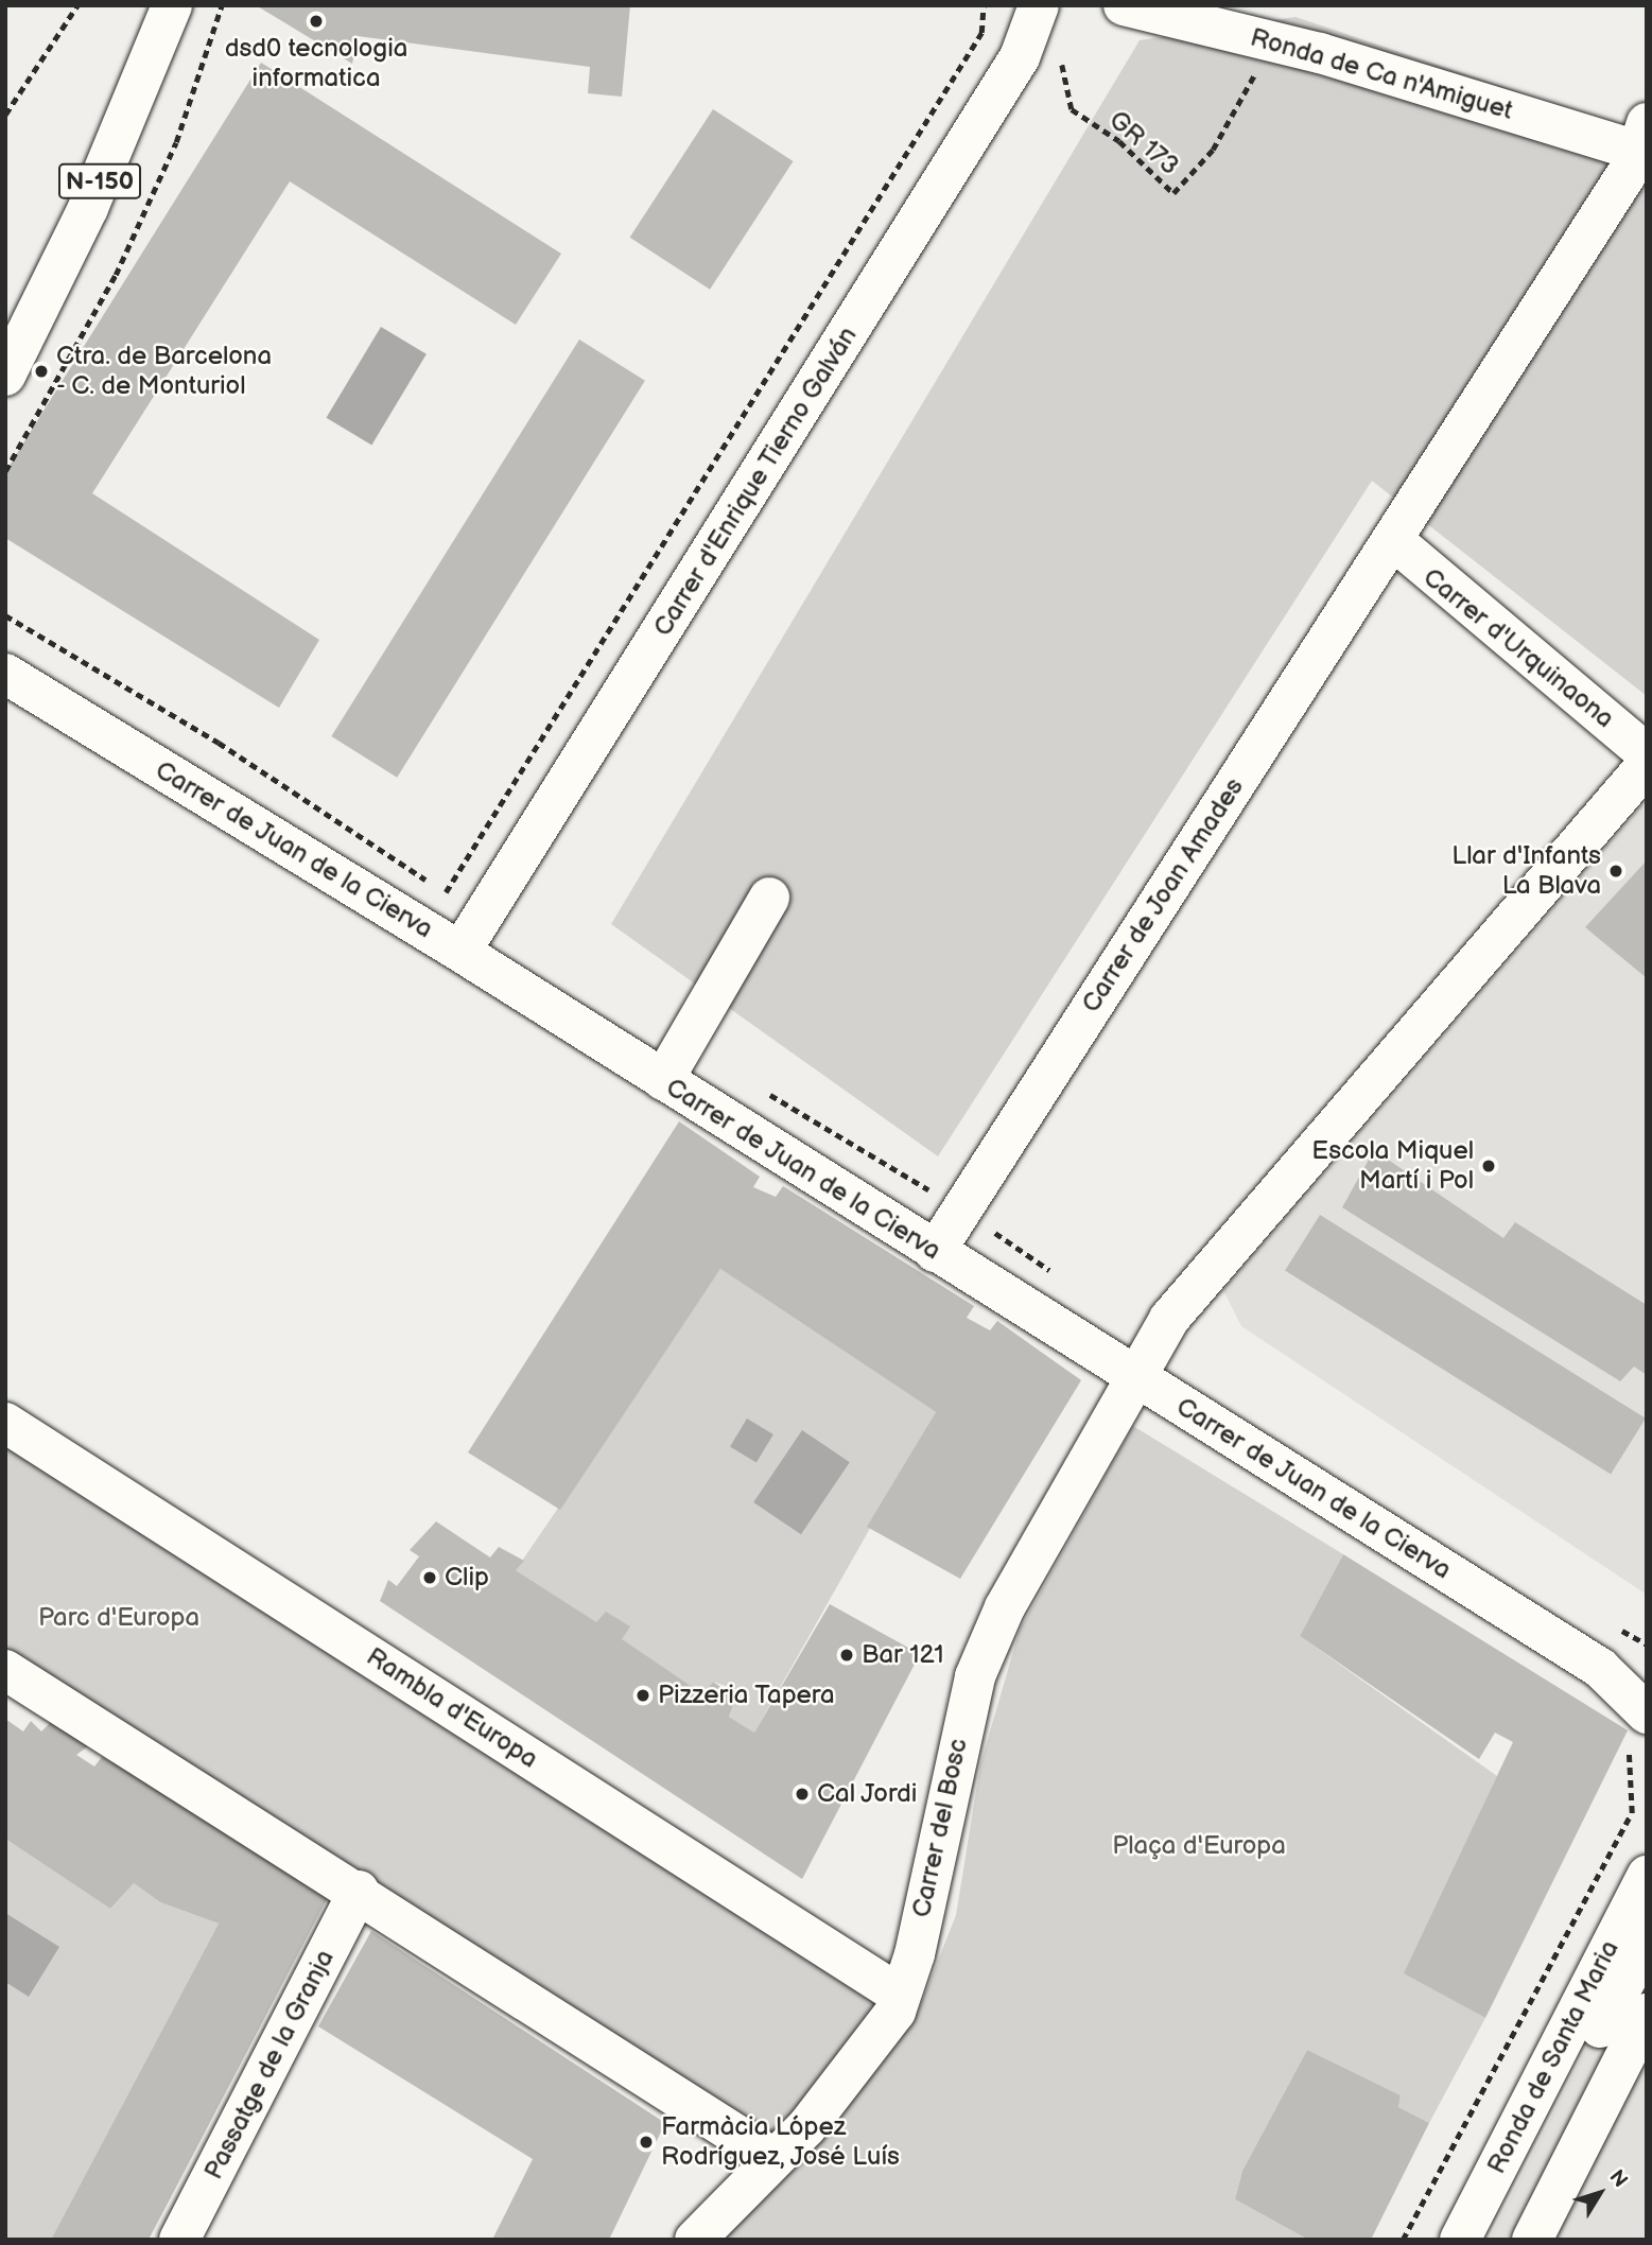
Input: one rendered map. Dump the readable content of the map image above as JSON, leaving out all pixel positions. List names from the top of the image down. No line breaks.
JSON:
{"streets":{"street":["Ronda de Ca n'Amiguet","N-150","Carrer d'Enrique Tierno Galván","Carrer d'Urquinaona","Carrer de Juan de la Cierva","Carrer de Joan Amades","Rambla d'Europa","Carrer del Bosc","Ronda de Santa Maria","Passatge de la Granja"],"path":["GR 173"]},"crossings":[["Ronda de Ca n'Amiguet","GR 173"],["Ronda de Ca n'Amiguet","Carrer de Joan Amades"],["Carrer d'Enrique Tierno Galván","Carrer de Juan de la Cierva"],["Carrer d'Urquinaona","Carrer de Joan Amades"],["Carrer de Juan de la Cierva","Carrer de Joan Amades"],["Carrer de Juan de la Cierva","Carrer del Bosc"],["Rambla d'Europa","Carrer del Bosc"]],"parks":["Parc d'Europa","Plaça d'Europa"],"places":["dsd0 tecnologia informatica","Ctra. de Barcelona - C. de Monturiol","Llar d'Infants La Blava","Escola Miquel Martí i Pol","Clip","Bar 121","Pizzeria Tapera","Cal Jordi","Farmàcia López Rodríguez, José Luís"],"north":"top right"}
